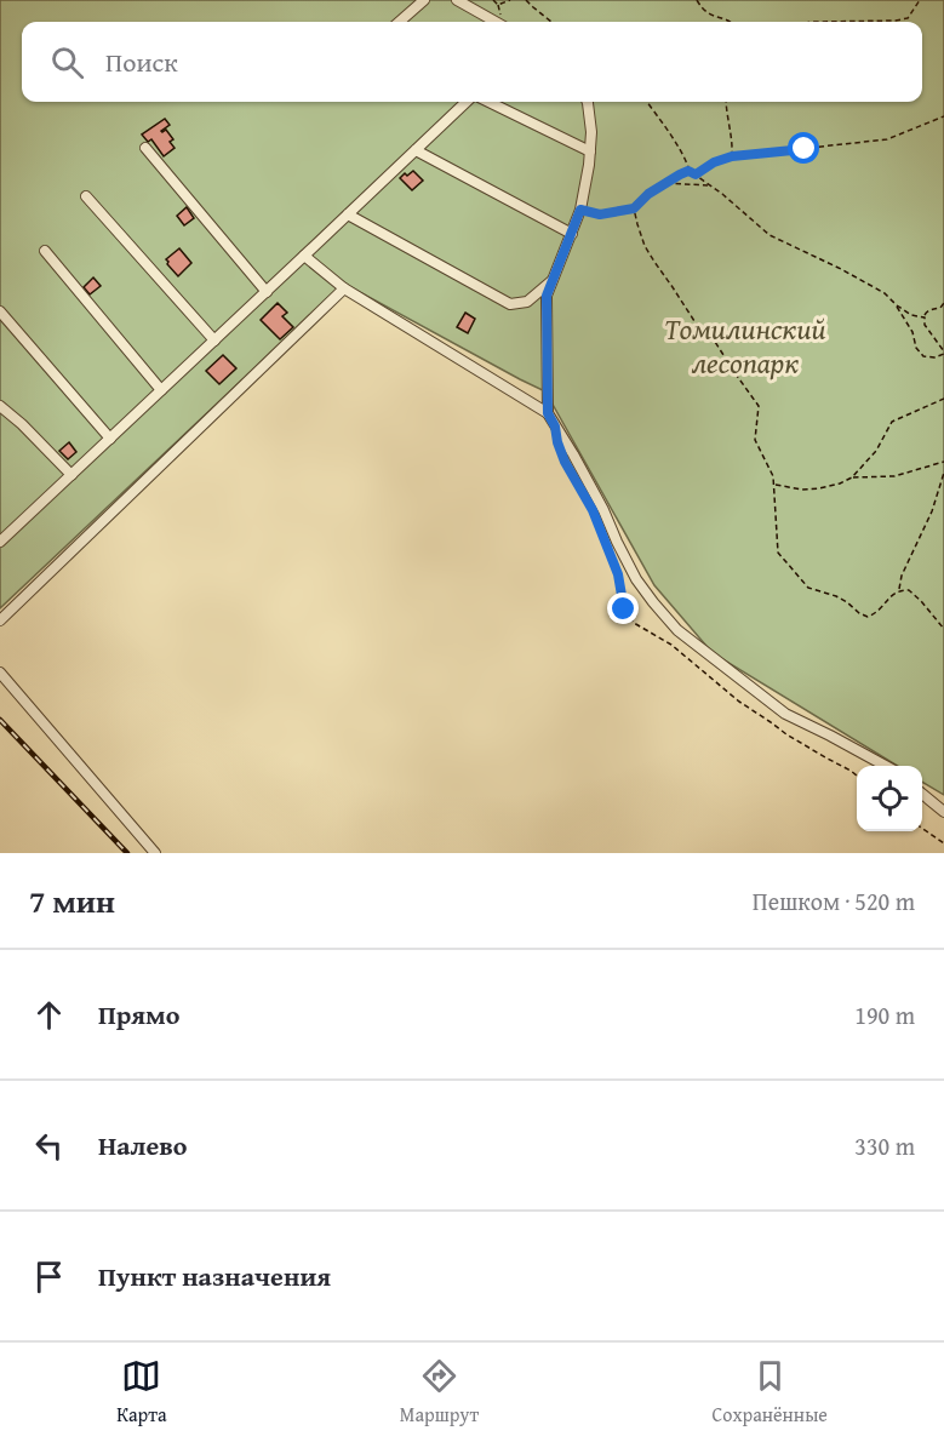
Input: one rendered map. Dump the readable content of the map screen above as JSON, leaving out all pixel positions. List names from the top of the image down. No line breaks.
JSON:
{"parks":["Томилинский лесопарк"],"page":{"search":"Поиск","heading":["7 мин","Пешком · 520 m"],"list":[["Прямо","190 m"],["Налево","330 m"],"Пункт назначения"],"nav":["Карта","Маршрут","Сохранённые"]}}
